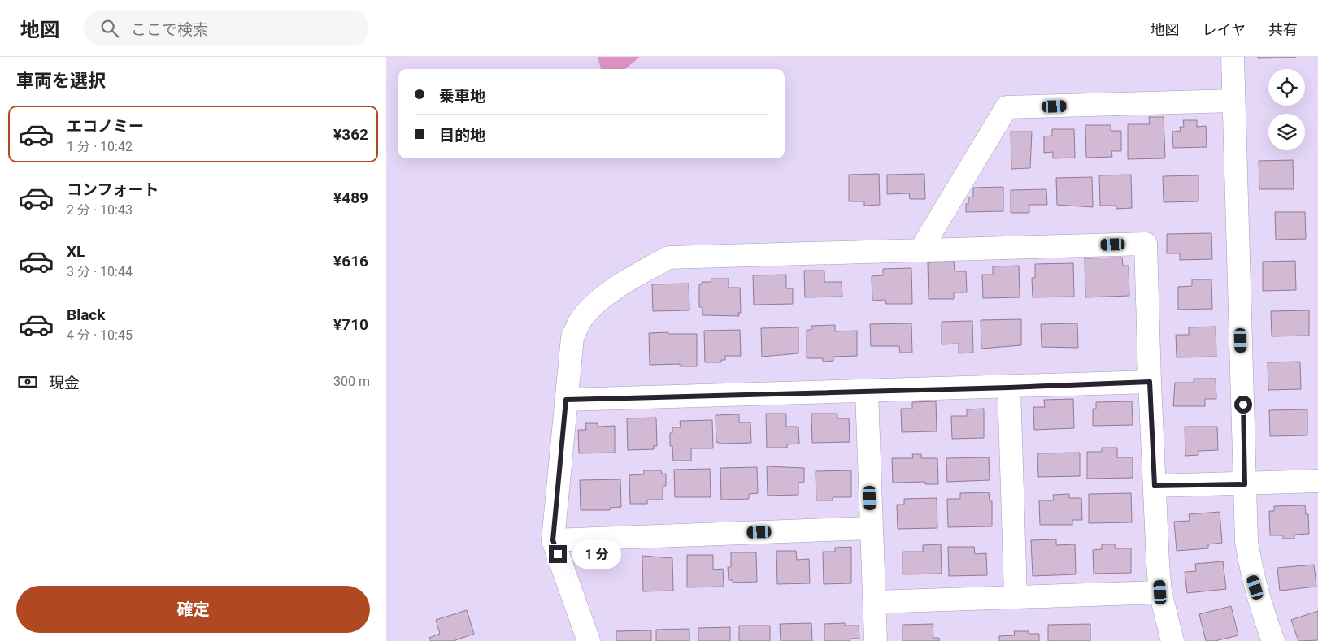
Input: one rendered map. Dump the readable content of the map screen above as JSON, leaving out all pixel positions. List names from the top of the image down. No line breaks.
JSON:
{"page":{"header":"地図","search":"ここで検索","nav":["地図","レイヤ","共有"],"heading":"車両を選択","banner":["乗車地","目的地"],"list":[{"name":"エコノミー","note":"1 分 · 10:42","value":"¥362"},{"name":"コンフォート","note":"2 分 · 10:43","value":"¥489"},{"name":"XL","note":"3 分 · 10:44","value":"¥616"},{"name":"Black","note":"4 分 · 10:45","value":"¥710"}],"pay":["現金","300 m"],"bubble":"1 分","buttons":"確定"}}
